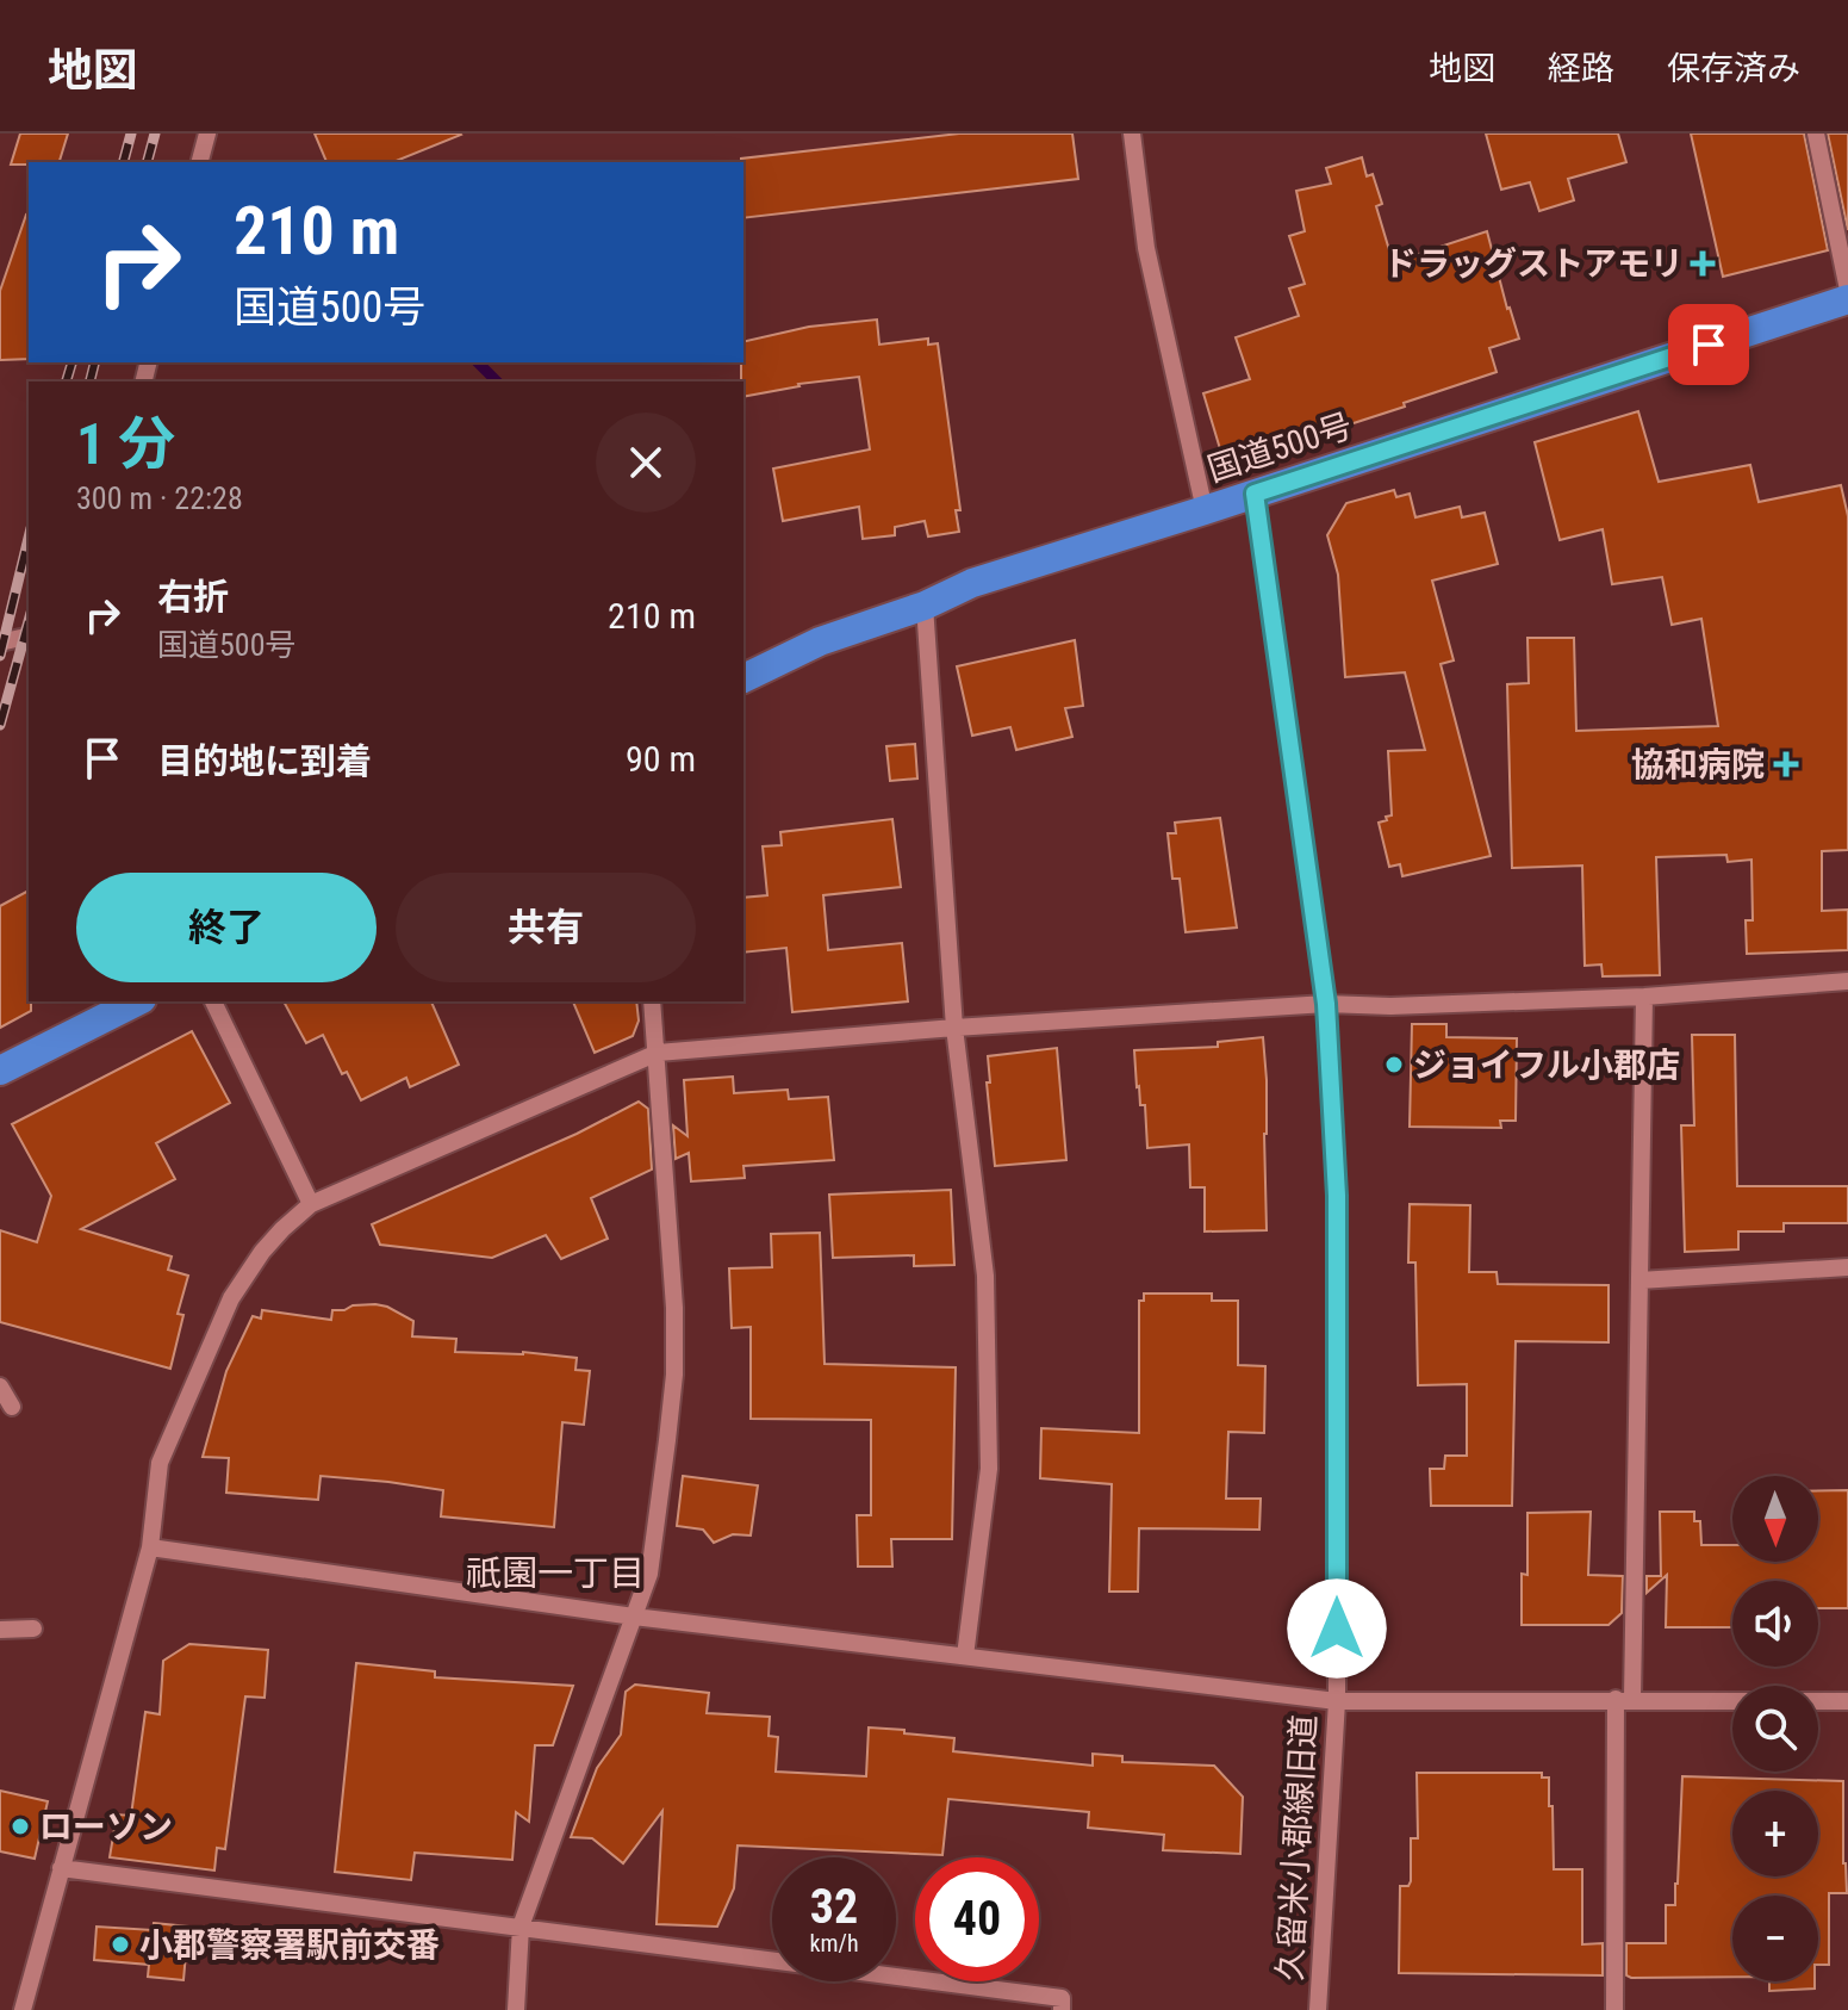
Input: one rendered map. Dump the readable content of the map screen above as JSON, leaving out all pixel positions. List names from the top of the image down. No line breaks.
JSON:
{"streets":{"highway":["国道500号"],"street":["久留米小郡線旧道"]},"crossings":[["国道500号","久留米小郡線旧道"]],"districts":["祇園一丁目"],"places":{"health":["ドラッグストアモリ","協和病院"],"other":["ジョイフル小郡店","ローソン","小郡警察署駅前交番"]},"north":"bottom","page":{"header":"地図","nav":["地図","経路","保存済み"],"turn":["210 m","国道500号"],"heading":["1 分","300 m · 22:28"],"list":[{"name":"右折","note":"国道500号","value":"210 m"},{"name":"目的地に到着","value":"90 m"}],"buttons":["終了","共有"],"map_buttons":["+","−"],"speed":"32 km/h","limit":"40"}}
